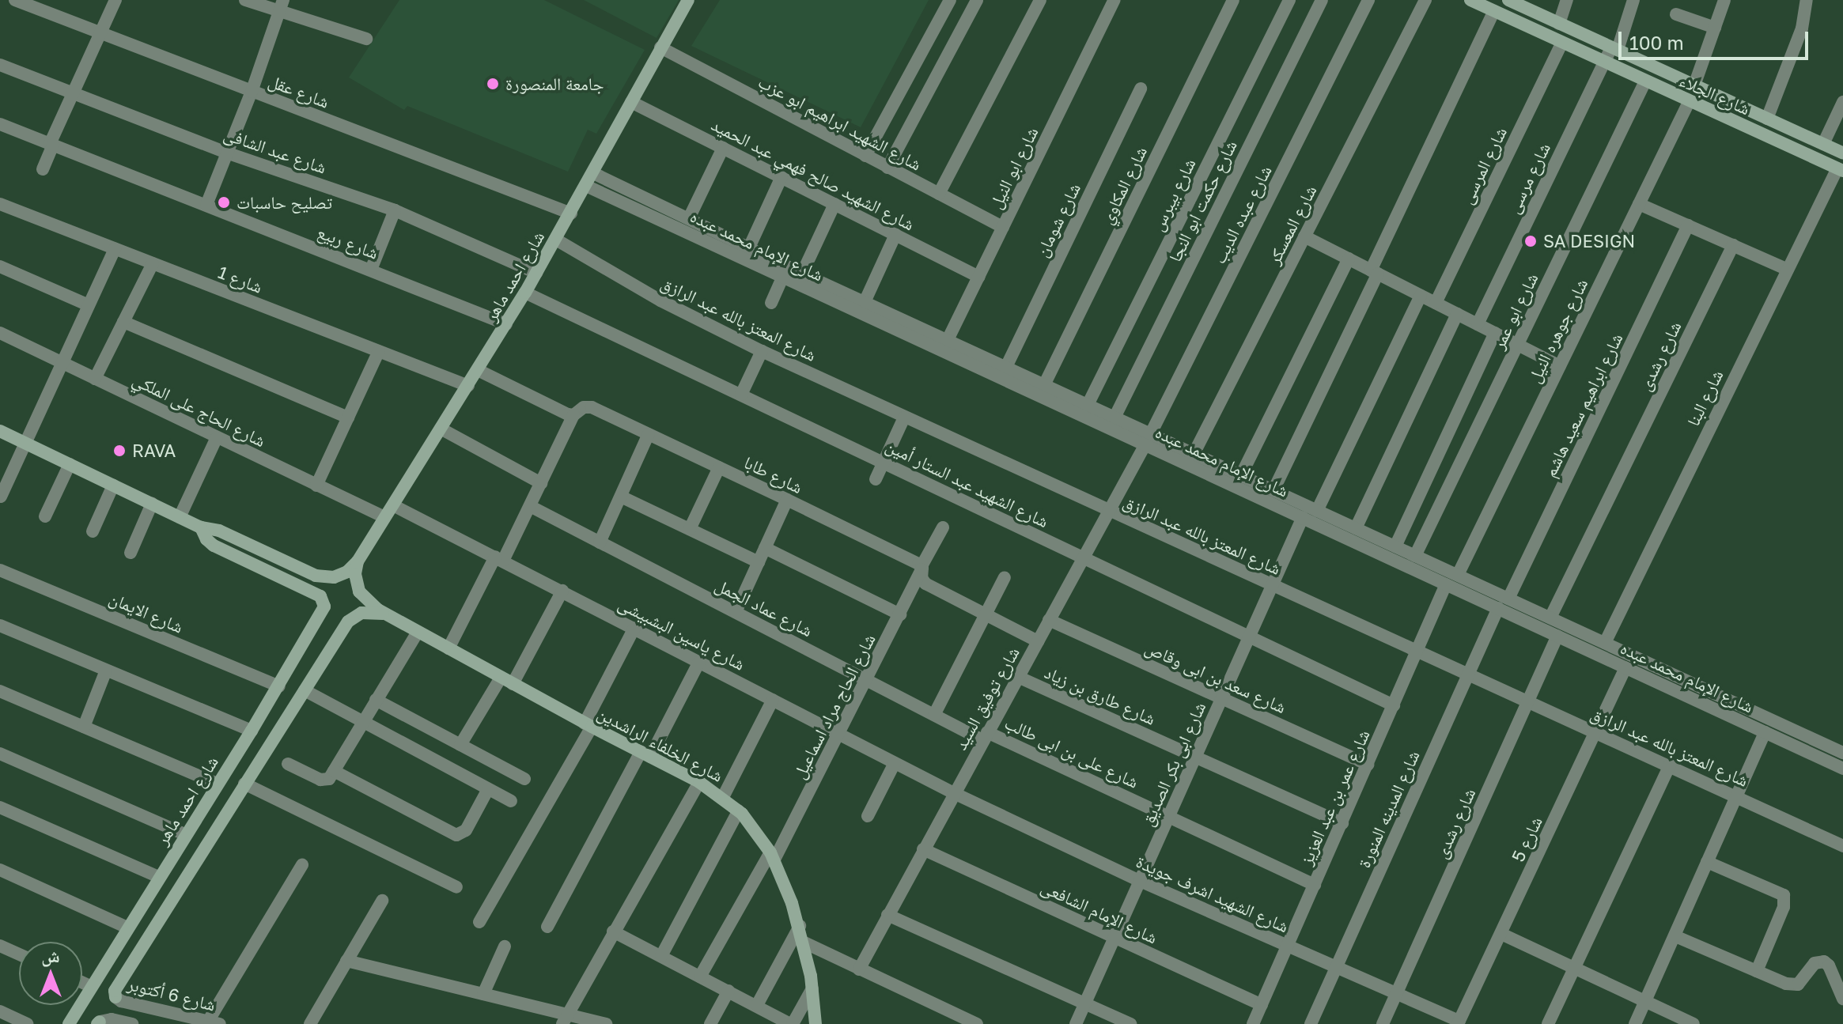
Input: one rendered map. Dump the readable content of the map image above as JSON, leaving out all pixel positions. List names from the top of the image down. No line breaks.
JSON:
{"streets":{"main road":["شارع الجلاء","شارع احمد ماهر","شارع الخلفاء الراشدين"],"street":["شارع عقل","شارع الشهيد ابراهيم ابو عزب","شارع عبد الشافى","شارع المرسى","شارع ابو النيل","شارع الشهيد صالح فهمي عبد الحميد","شارع مرسى","شارع المكاوي","شارع بيبرس","شارع حكمت ابو النجا","شارع عبده الديب","شارع شومان","شارع المعسكر","شارع ربيع","شارع الإمام محمد عبده","شارع 1","شارع ابو عمر","شارع المعتز بالله عبد الرازق","شارع جوهره النيل","شارع رشدى","شارع البنا","شارع ابراهيم سعيد هاشم","شارع الحاج على الملكي","شارع طابا","شارع الشهيد عبد الستار أمين","شارع عماد الجمل","شارع الايمان","شارع ياسين البشبيشى","شارع سعد بن ابى وقاص","شارع طارق بن زياد","شارع توفيق السيد","شارع الحاج مراد اسماعيل","شارع على بن ابى طالب","شارع ابى بكر الصديق","شارع عمر بن عبد العزيز","شارع المدينه المنورة","شارع 5","شارع الشهيد اشرف جويدة","شارع الإمام الشافعى","شارع 6 أكتوبر"]},"crossings":[["شارع عقل","شارع احمد ماهر"],["شارع الجلاء","شارع المرسى"],["شارع الجلاء","شارع مرسى"],["شارع الجلاء","شارع ابو عمر"],["شارع الجلاء","شارع جوهره النيل"],["شارع الجلاء","شارع البنا"],["شارع الشهيد ابراهيم ابو عزب","شارع ابو النيل"],["شارع الشهيد ابراهيم ابو عزب","شارع احمد ماهر"],["شارع عبد الشافى","شارع احمد ماهر"],["شارع ابو النيل","شارع الشهيد صالح فهمي عبد الحميد"],["شارع ابو النيل","شارع الإمام محمد عبده"],["شارع الشهيد صالح فهمي عبد الحميد","شارع احمد ماهر"],["شارع المكاوي","شارع الإمام محمد عبده"],["شارع بيبرس","شارع الإمام محمد عبده"],["شارع حكمت ابو النجا","شارع الإمام محمد عبده"],["شارع عبده الديب","شارع الإمام محمد عبده"],["شارع عبده الديب","شارع توفيق السيد"],["شارع شومان","شارع الإمام محمد عبده"],["شارع المعسكر","شارع الإمام محمد عبده"],["شارع ربيع","شارع احمد ماهر"],["شارع الإمام محمد عبده","شارع احمد ماهر"],["شارع الإمام محمد عبده","شارع ابو عمر"],["شارع الإمام محمد عبده","شارع جوهره النيل"],["شارع الإمام محمد عبده","شارع رشدى"],["شارع الإمام محمد عبده","شارع البنا"],["شارع الإمام محمد عبده","شارع ابراهيم سعيد هاشم"],["شارع الإمام محمد عبده","شارع توفيق السيد"],["شارع الإمام محمد عبده","شارع ابى بكر الصديق"],["شارع الإمام محمد عبده","شارع عمر بن عبد العزيز"],["شارع الإمام محمد عبده","شارع المدينه المنورة"],["شارع الإمام محمد عبده","شارع 5"],["شارع احمد ماهر","شارع 1"],["شارع احمد ماهر","شارع المعتز بالله عبد الرازق"],["شارع احمد ماهر","شارع الحاج على الملكي"],["شارع احمد ماهر","شارع الشهيد عبد الستار أمين"],["شارع احمد ماهر","شارع الايمان"],["شارع احمد ماهر","شارع ياسين البشبيشى"],["شارع احمد ماهر","شارع الخلفاء الراشدين"],["شارع المعتز بالله عبد الرازق","شارع رشدى"],["شارع المعتز بالله عبد الرازق","شارع توفيق السيد"],["شارع المعتز بالله عبد الرازق","شارع ابى بكر الصديق"],["شارع المعتز بالله عبد الرازق","شارع عمر بن عبد العزيز"],["شارع المعتز بالله عبد الرازق","شارع المدينه المنورة"],["شارع المعتز بالله عبد الرازق","شارع 5"],["شارع رشدى","شارع الشهيد اشرف جويدة"],["شارع طابا","شارع توفيق السيد"],["شارع طابا","شارع الحاج مراد اسماعيل"],["شارع الشهيد عبد الستار أمين","شارع توفيق السيد"],["شارع الشهيد عبد الستار أمين","شارع ابى بكر الصديق"],["شارع الشهيد عبد الستار أمين","شارع عمر بن عبد العزيز"],["شارع عماد الجمل","شارع توفيق السيد"],["شارع عماد الجمل","شارع الحاج مراد اسماعيل"],["شارع عماد الجمل","شارع على بن ابى طالب"],["شارع ياسين البشبيشى","شارع توفيق السيد"],["شارع ياسين البشبيشى","شارع الحاج مراد اسماعيل"],["شارع ياسين البشبيشى","شارع الشهيد اشرف جويدة"],["شارع سعد بن ابى وقاص","شارع توفيق السيد"],["شارع سعد بن ابى وقاص","شارع ابى بكر الصديق"],["شارع سعد بن ابى وقاص","شارع عمر بن عبد العزيز"],["شارع طارق بن زياد","شارع توفيق السيد"],["شارع طارق بن زياد","شارع ابى بكر الصديق"],["شارع طارق بن زياد","شارع عمر بن عبد العزيز"],["شارع توفيق السيد","شارع على بن ابى طالب"],["شارع توفيق السيد","شارع الشهيد اشرف جويدة"],["شارع توفيق السيد","شارع الإمام الشافعى"],["شارع الحاج مراد اسماعيل","شارع الخلفاء الراشدين"],["شارع على بن ابى طالب","شارع ابى بكر الصديق"],["شارع على بن ابى طالب","شارع عمر بن عبد العزيز"],["شارع ابى بكر الصديق","شارع الشهيد اشرف جويدة"],["شارع ابى بكر الصديق","شارع الإمام الشافعى"],["شارع عمر بن عبد العزيز","شارع الشهيد اشرف جويدة"],["شارع عمر بن عبد العزيز","شارع الإمام الشافعى"],["شارع المدينه المنورة","شارع الشهيد اشرف جويدة"],["شارع 5","شارع الشهيد اشرف جويدة"]],"places":["جامعة المنصورة","تصليح حاسبات","SA DESIGN","RAVA"],"scale_bar":"100 m","north":"top"}
